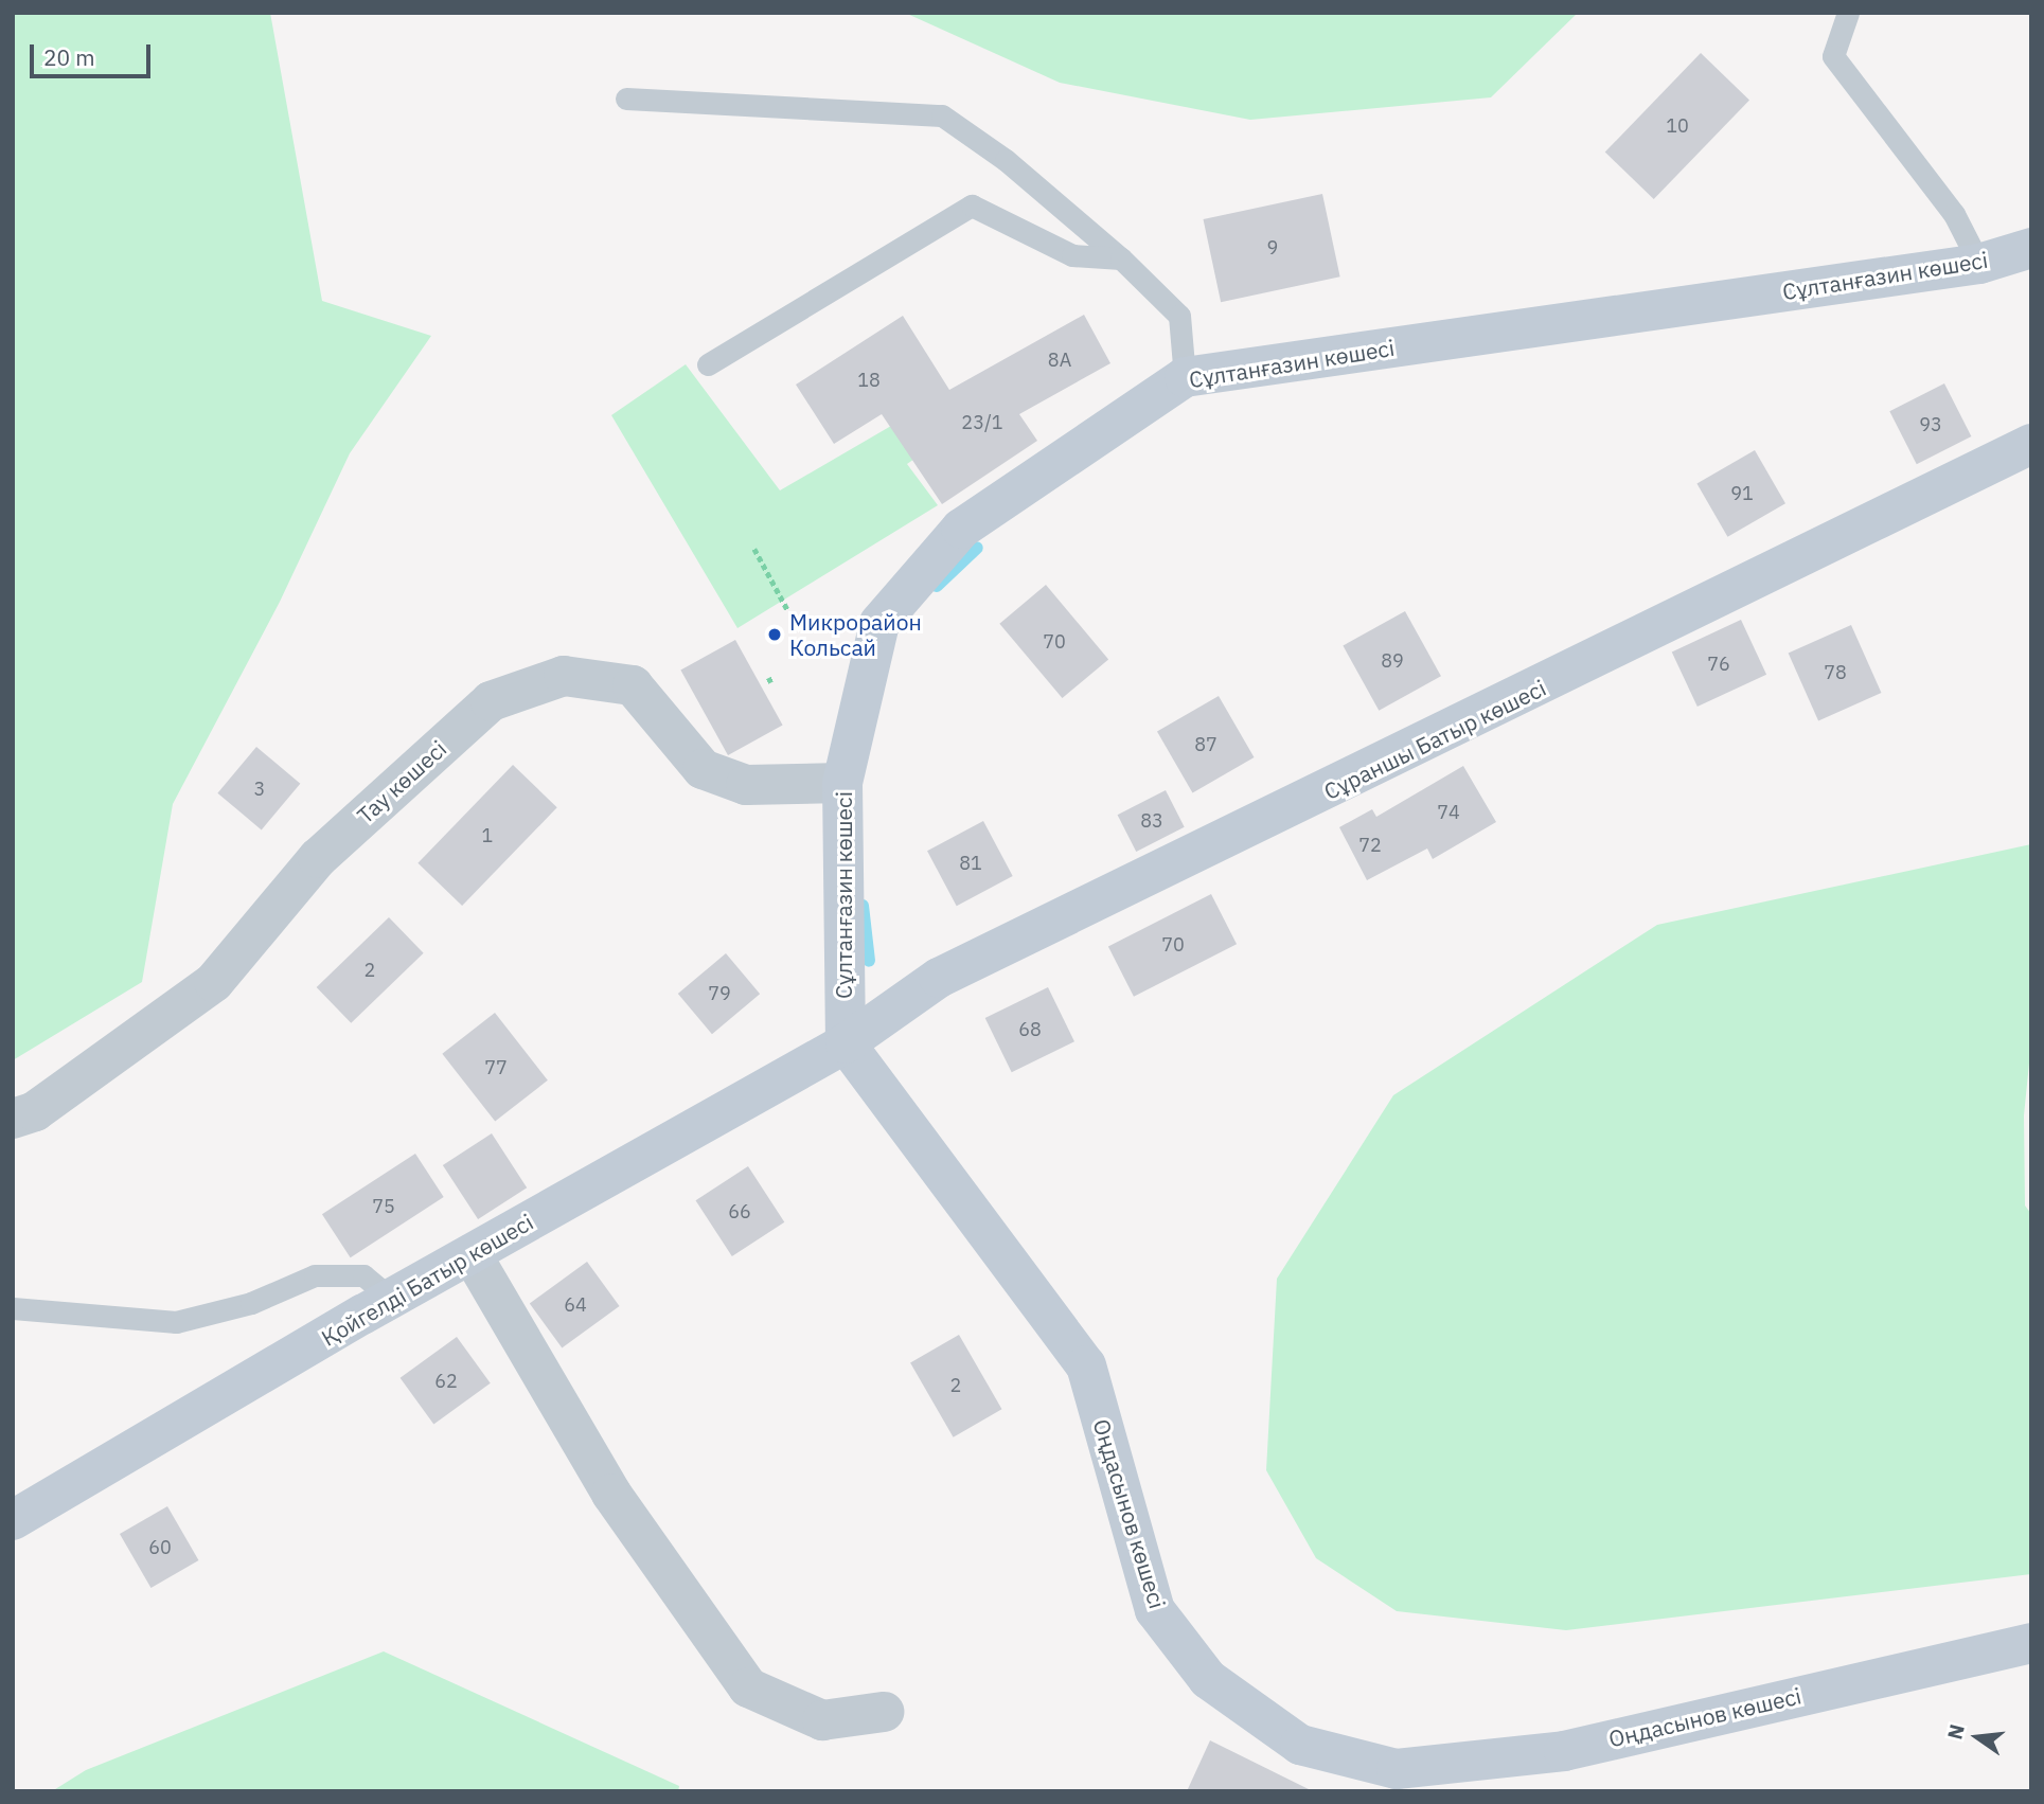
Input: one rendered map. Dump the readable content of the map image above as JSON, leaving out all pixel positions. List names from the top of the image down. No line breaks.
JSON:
{"streets":{"street":["Сұлтанғазин көшесі","Сұраншы Батыр көшесі","Тау көшесі","Қойгелді Батыр көшесі","Оңдасынов көшесі"]},"crossings":[["Сұлтанғазин көшесі","Сұраншы Батыр көшесі"],["Сұлтанғазин көшесі","Тау көшесі"],["Сұлтанғазин көшесі","Қойгелді Батыр көшесі"],["Сұлтанғазин көшесі","Оңдасынов көшесі"],["Сұраншы Батыр көшесі","Қойгелді Батыр көшесі"],["Сұраншы Батыр көшесі","Оңдасынов көшесі"],["Қойгелді Батыр көшесі","Оңдасынов көшесі"]],"places":["Микрорайон Кольсай"],"house_numbers":["10","9","8А","18","23/1","93","91","70","89","76","78","87","3","74","83","1","72","81","70","2","79","68","77","75","66","64","62","2","60"],"scale_bar":"20 m","north":"left"}
